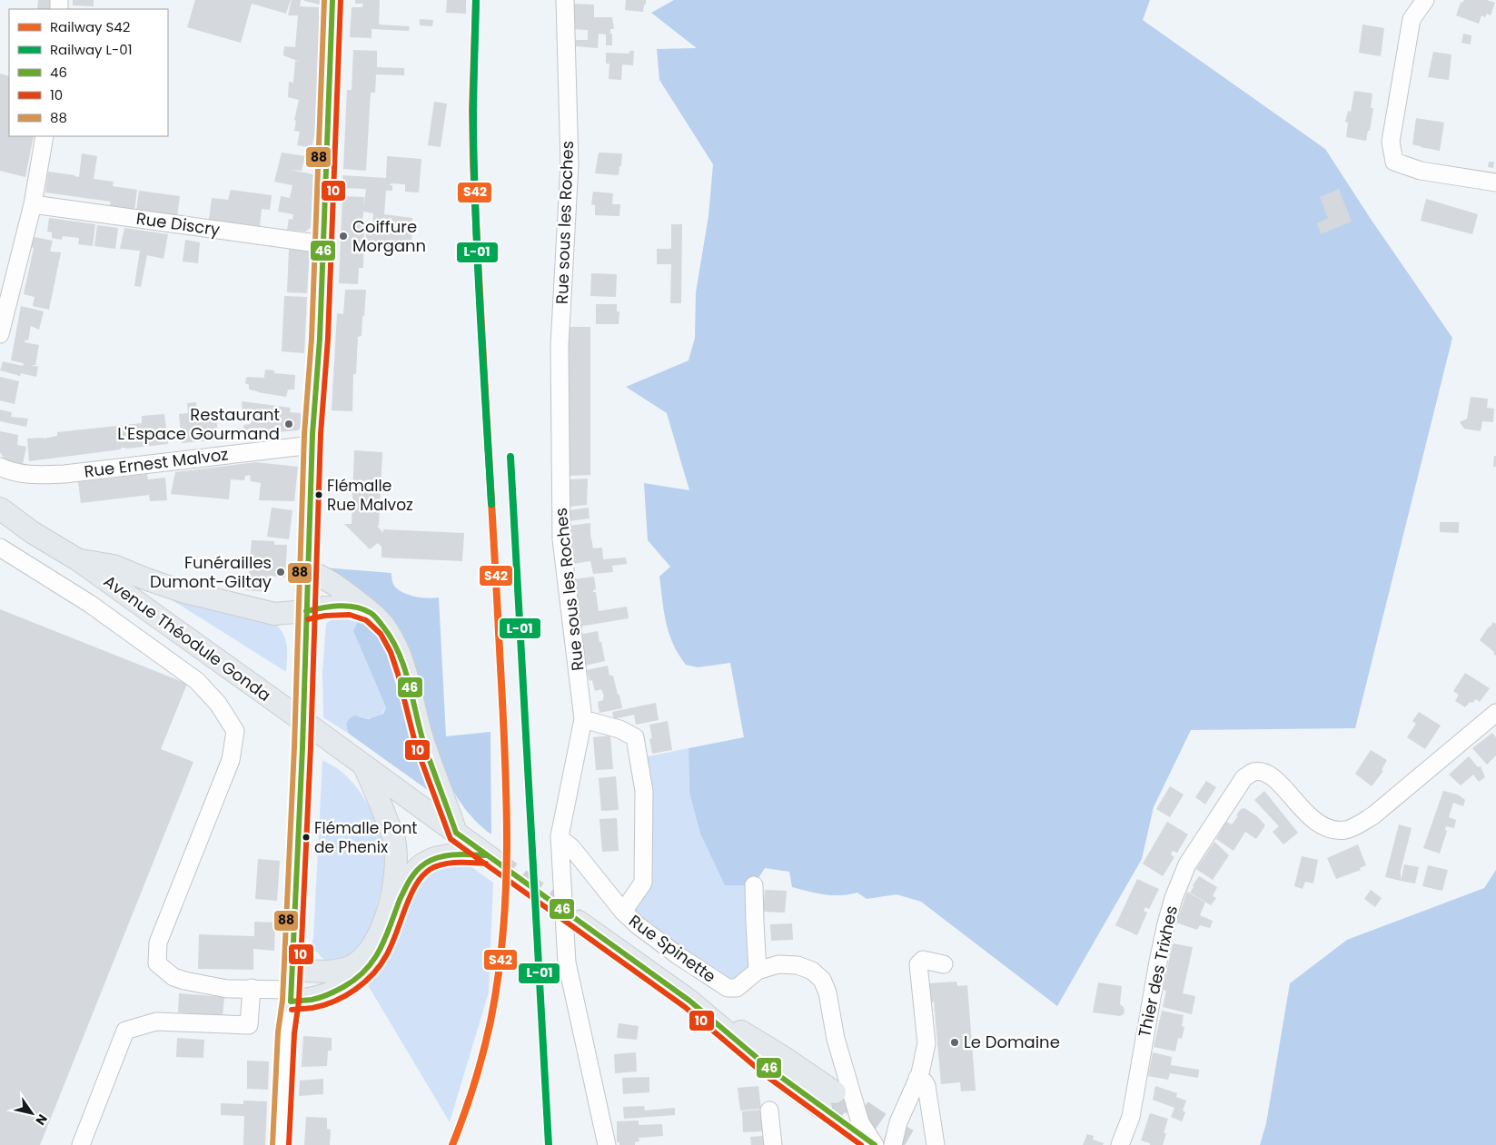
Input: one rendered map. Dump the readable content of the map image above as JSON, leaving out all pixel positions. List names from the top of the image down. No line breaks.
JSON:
{"streets":{"main road":["Avenue Théodule Gonda"],"street":["Rue sous les Roches","Rue Discry","Rue Ernest Malvoz","Rue Spinette","Thier des Trixhes"]},"crossings":[["Rue sous les Roches","Rue Spinette"]],"places":["Coiffure Morgann","Restaurant L'Espace Gourmand","Flémalle Rue Malvoz","Funérailles Dumont-Giltay","Flémalle Pont de Phenix","Le Domaine"],"lines":["rail line S42","rail line L-01","transit line 46","transit line 10","transit line 88"],"legend":["Railway S42","Railway L-01","46","10","88"],"north":"bottom right"}
